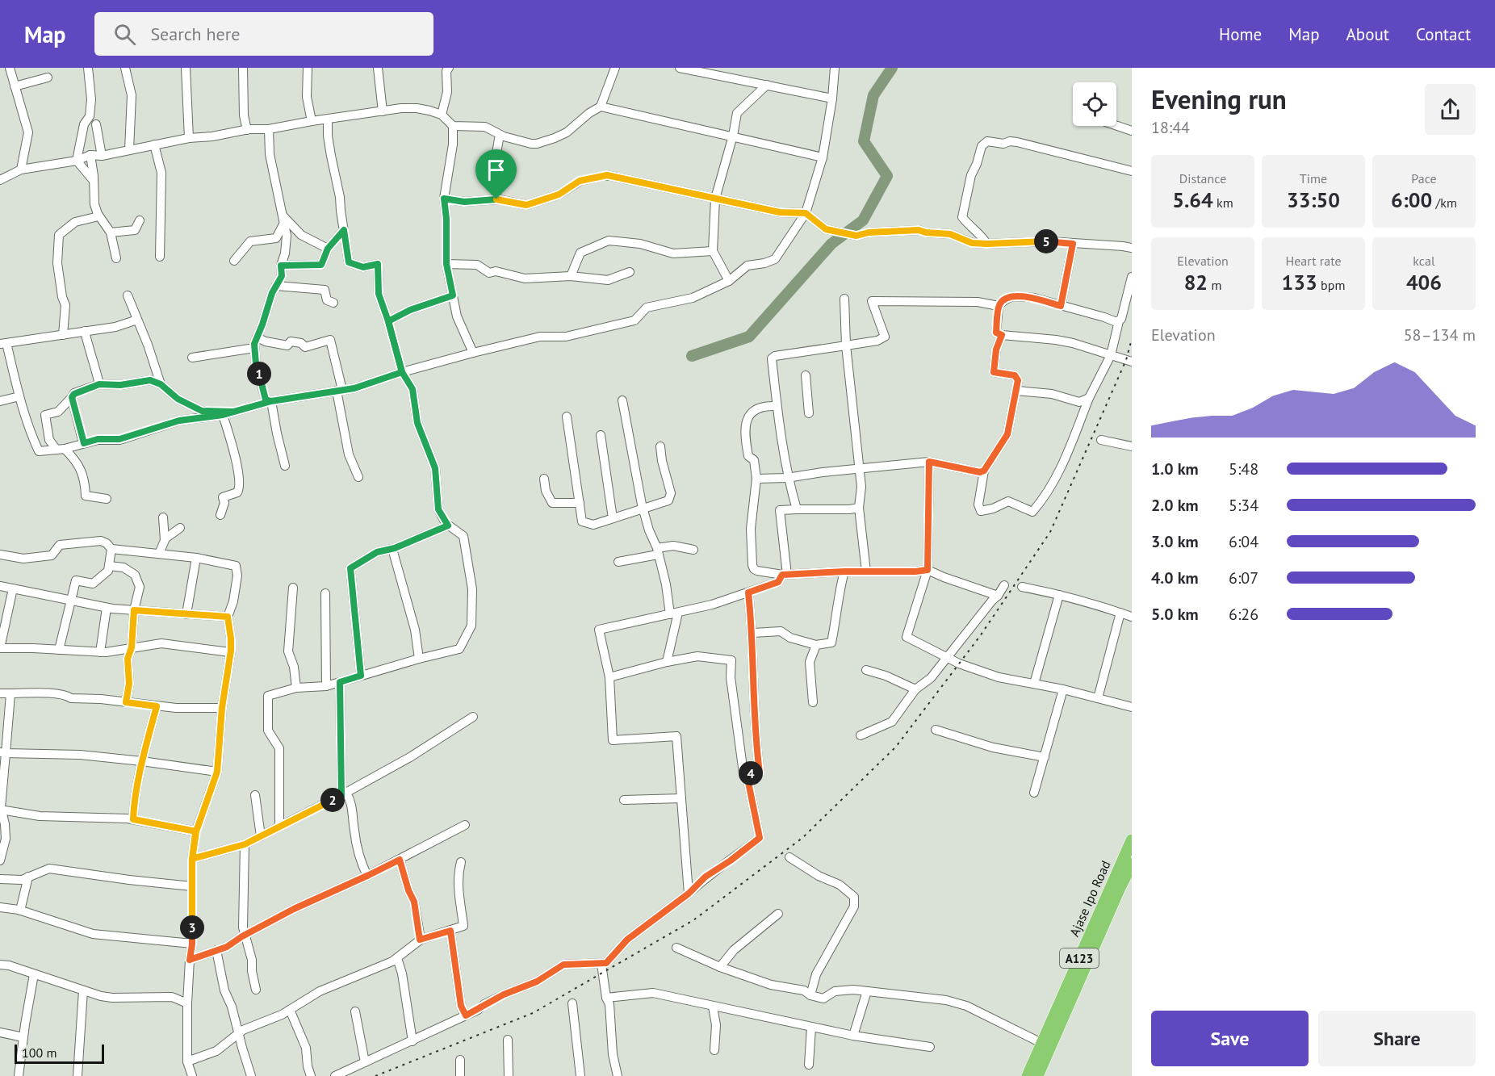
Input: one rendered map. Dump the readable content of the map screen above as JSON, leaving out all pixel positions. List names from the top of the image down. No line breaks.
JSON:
{"streets":{"highway":["Ajase Ipo Road","A123"]},"scale_bar":"100 m","page":{"header":"Map","search":"Search here","nav":["Home","Map","About","Contact"],"heading":["Evening run","18:44"],"stats":[["Distance","5.64 km"],["Time","33:50"],["Pace","6:00 /km"],["Elevation","82 m"],["Heart rate","133 bpm"],["kcal","406"]],"pins":["5","1","4","2","3"],"chart":["Elevation","58–134 m"],"list":[{"name":"1.0 km","note":"5:48"},{"name":"2.0 km","note":"5:34"},{"name":"3.0 km","note":"6:04"},{"name":"4.0 km","note":"6:07"},{"name":"5.0 km","note":"6:26"}],"buttons":["Save","Share"],"scale":"100 m"}}
